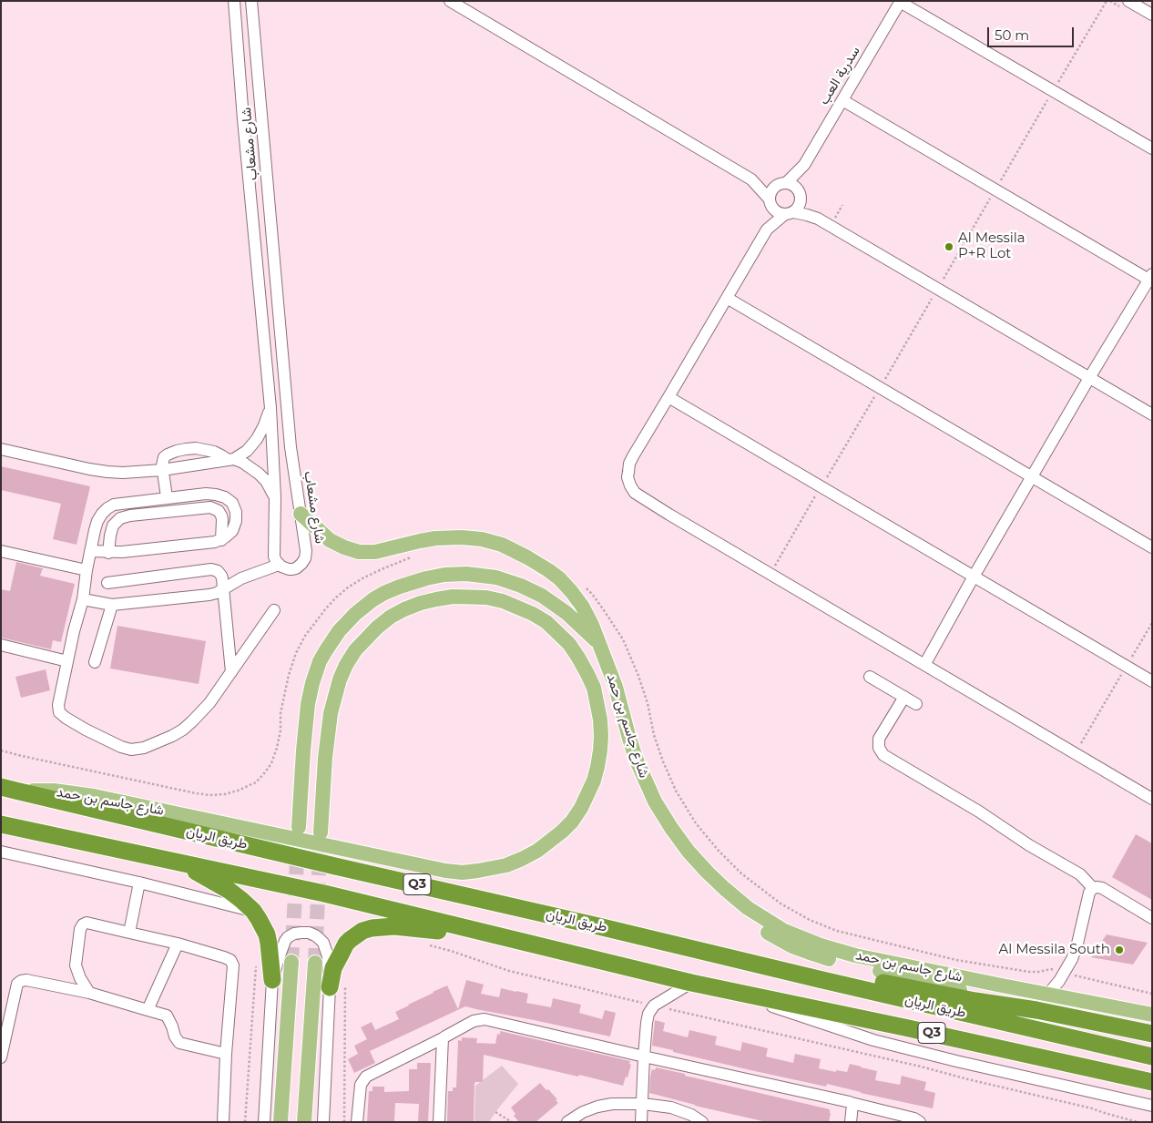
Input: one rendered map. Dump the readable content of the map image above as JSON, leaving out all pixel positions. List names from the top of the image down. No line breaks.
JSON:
{"streets":{"highway":["طريق الريان","Q3"],"main road":["شارع جاسم بن حمد"],"street":["سدرية العب","شارع مشعاب"]},"crossings":[["شارع جاسم بن حمد","طريق الريان"]],"places":["Al Messila P+R Lot","Al Messila South"],"scale_bar":"50 m"}
